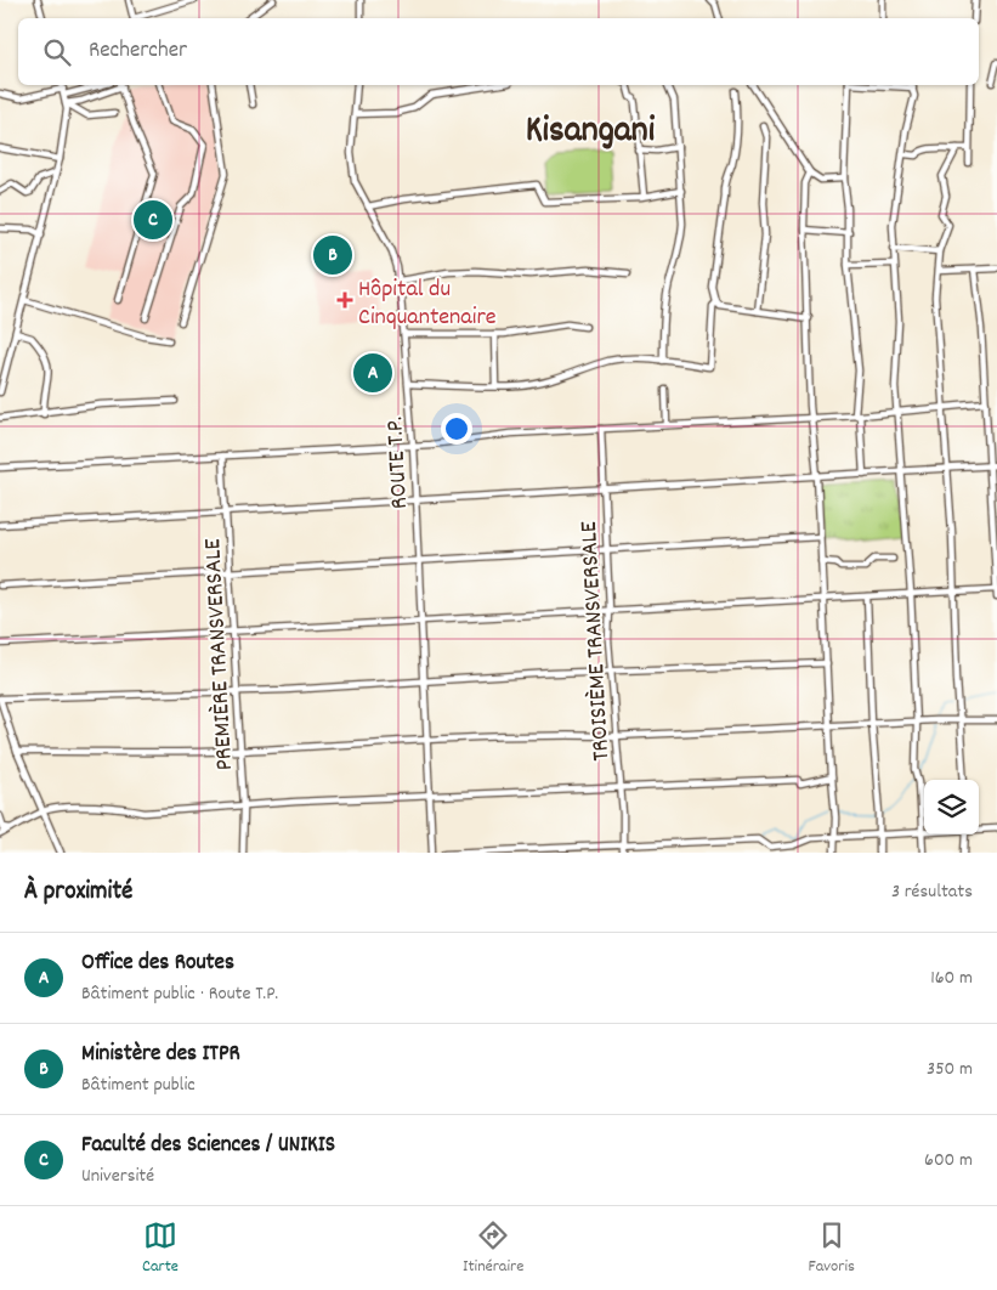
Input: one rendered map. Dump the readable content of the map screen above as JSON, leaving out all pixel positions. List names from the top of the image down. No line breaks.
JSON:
{"streets":{"street":["ROUTE T.P.","TROISIÈME TRANSVERSALE","PREMIÈRE TRANSVERSALE"]},"districts":["Kisangani"],"places":{"health":["Hôpital du Cinquantenaire"]},"page":{"search":"Rechercher","pins":["C","B","A"],"heading":["À proximité","3 résultats"],"list":[{"mark":"A","name":"Office des Routes","note":"Bâtiment public · Route T.P.","value":"160 m"},{"mark":"B","name":"Ministère des ITPR","note":"Bâtiment public","value":"350 m"},{"mark":"C","name":"Faculté des Sciences / UNIKIS","note":"Université","value":"600 m"}],"nav":["Carte","Itinéraire","Favoris"]}}
